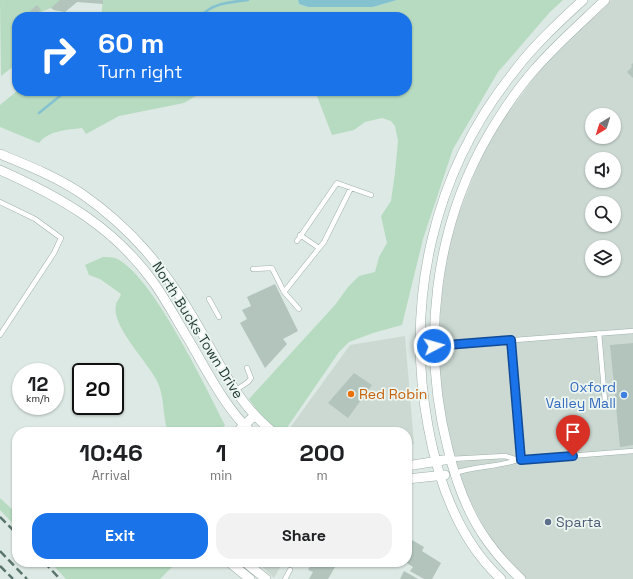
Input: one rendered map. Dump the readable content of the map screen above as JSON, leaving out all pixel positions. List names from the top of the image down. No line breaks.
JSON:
{"streets":{"street":["North Bucks Town Drive"]},"places":["Red Robin","Oxford Valley Mall","Sparta"],"north":"bottom left","page":{"turn":["60 m","Turn right"],"speed":"12 km/h","limit":"20","eta":["10:46","Arrival","1","min","200","m"],"buttons":["Exit","Share"]}}
